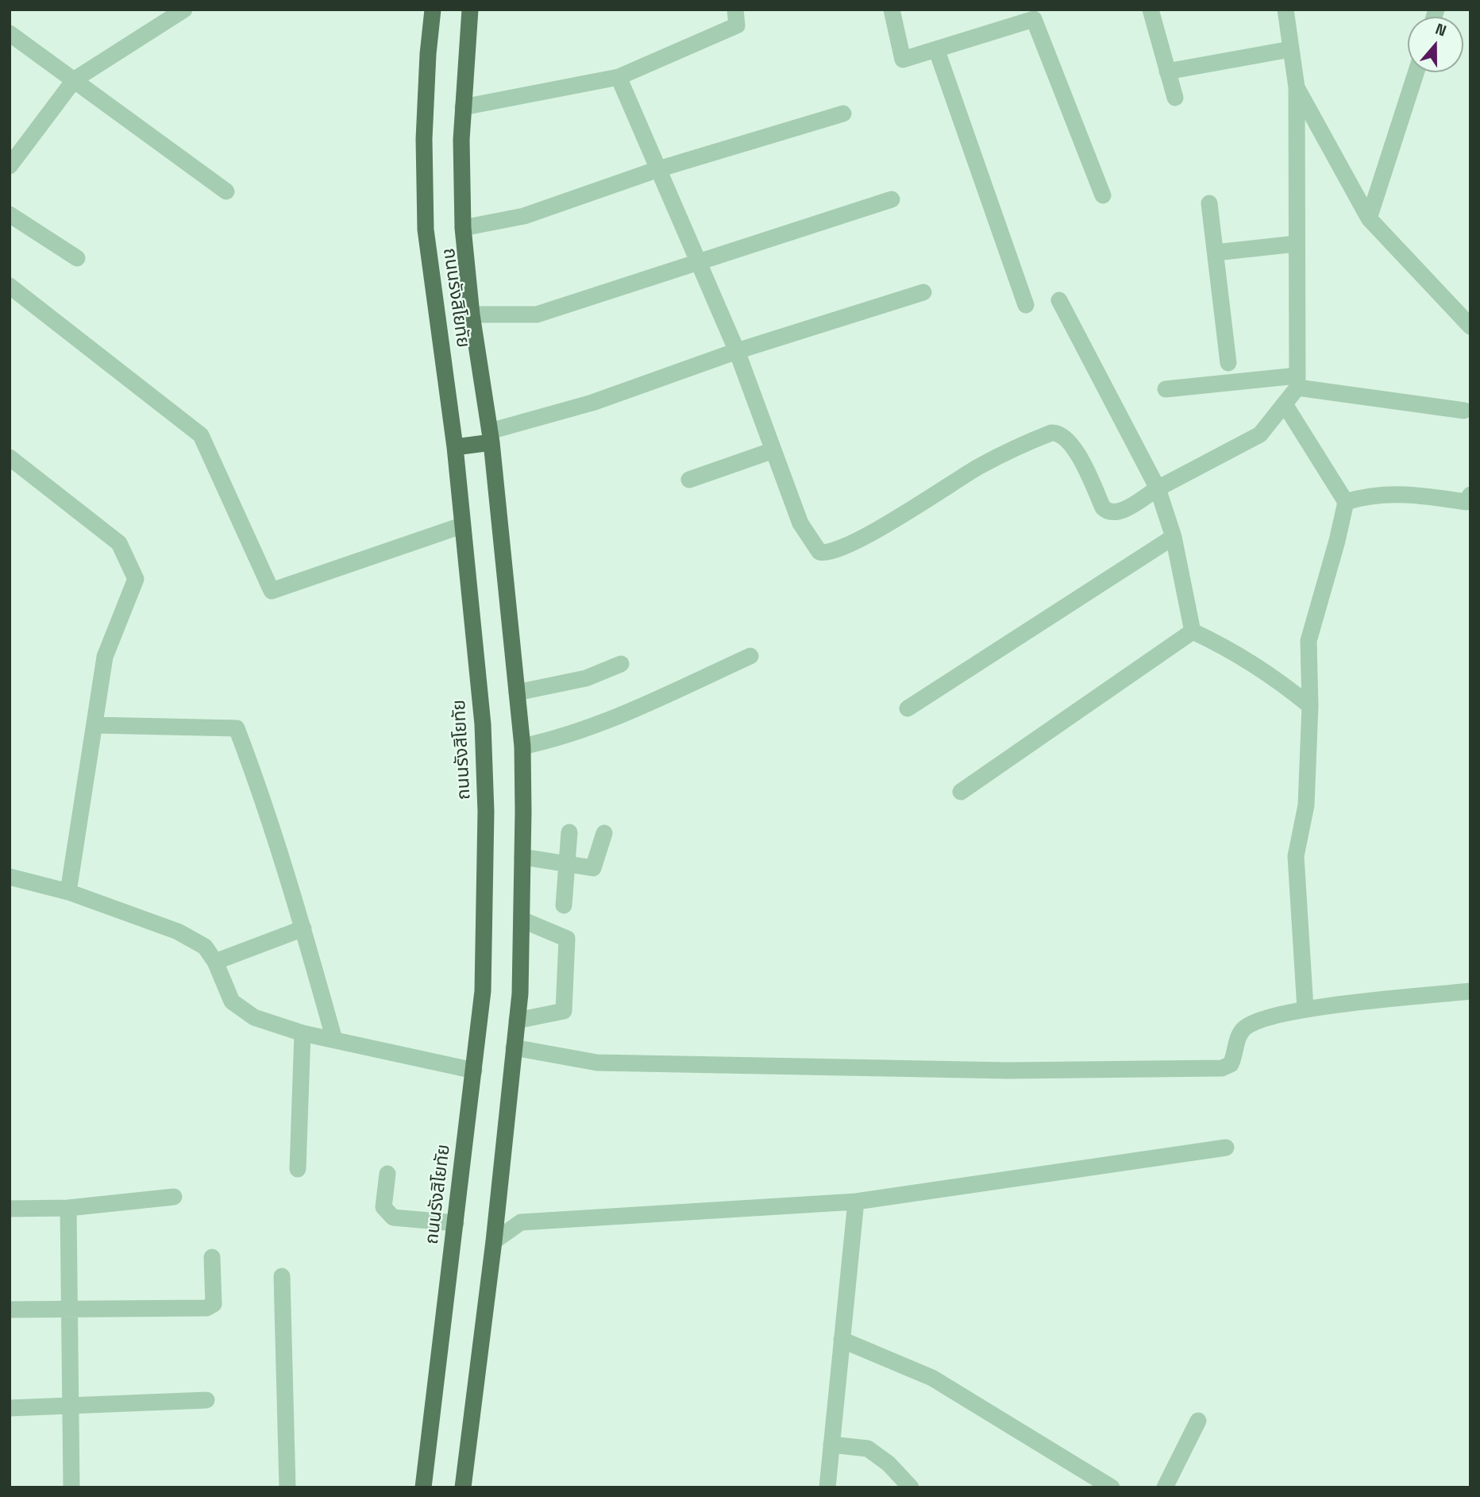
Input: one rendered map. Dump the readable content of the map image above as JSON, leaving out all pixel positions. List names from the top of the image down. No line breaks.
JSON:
{"streets":{"main road":["ถนนรังสิโยทัย"]},"north":"top"}
